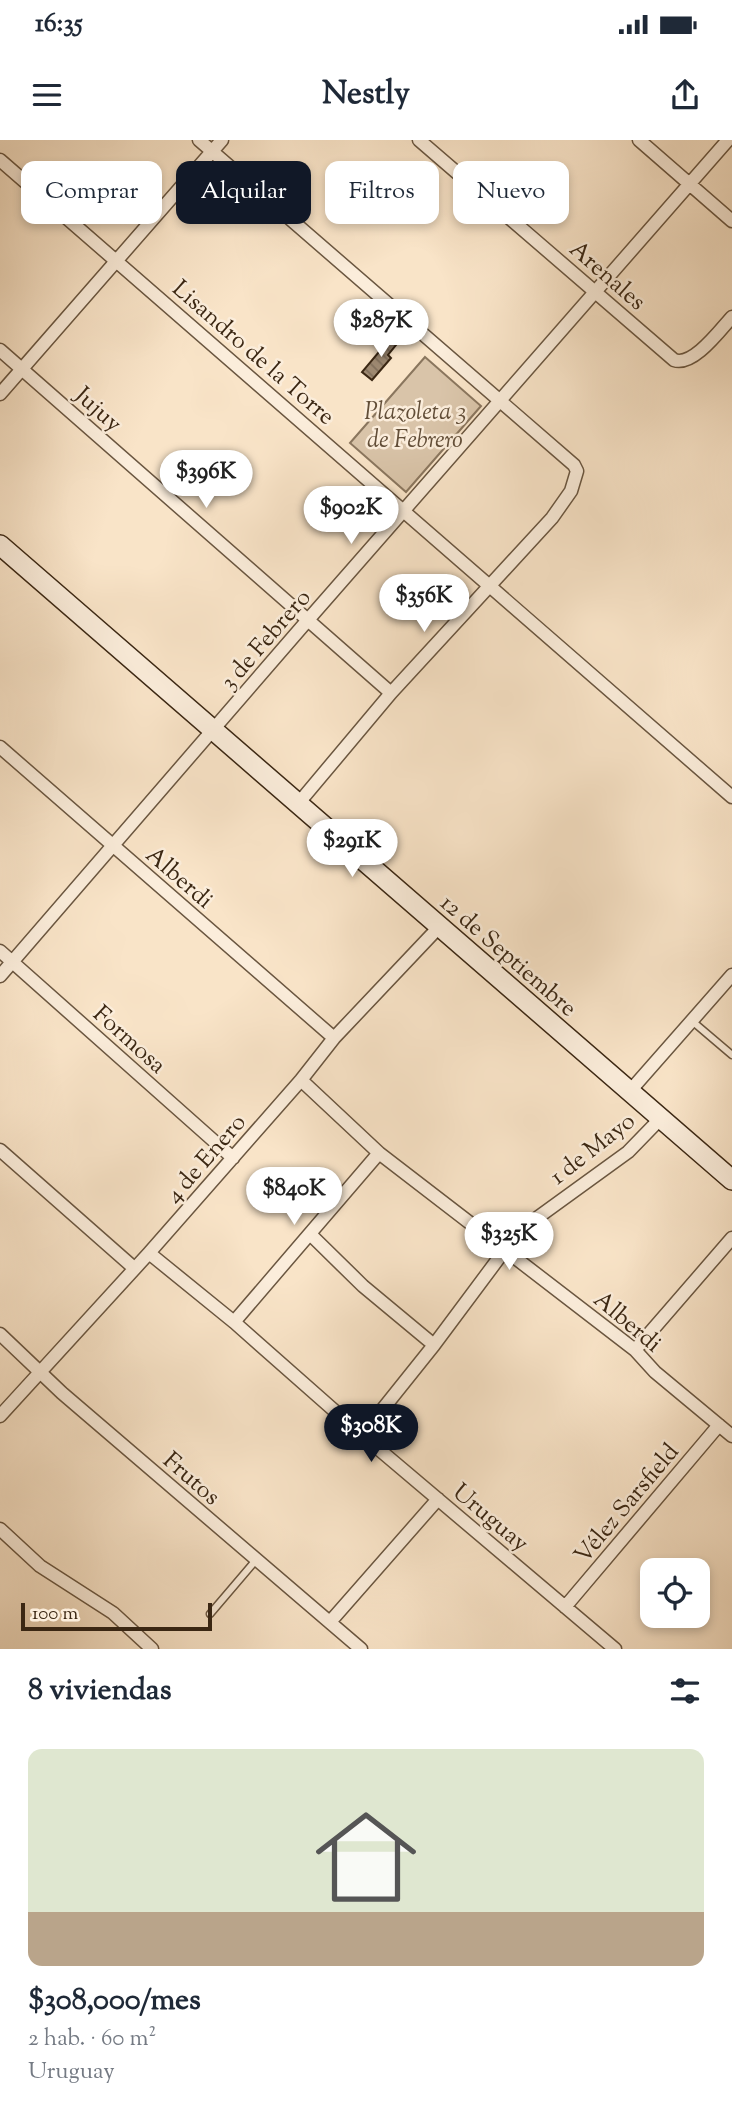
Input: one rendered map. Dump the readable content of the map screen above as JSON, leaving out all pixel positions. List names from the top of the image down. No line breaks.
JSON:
{"streets":{"street":["Arenales","Lisandro de la Torre","Jujuy","3 de Febrero","Alberdi","12 de Septiembre","Formosa","1 de Mayo","4 de Enero","Frutos","Vélez Sarsfield","Uruguay"]},"crossings":[["Arenales","3 de Febrero"],["Lisandro de la Torre","3 de Febrero"],["Jujuy","3 de Febrero"],["3 de Febrero","Alberdi"],["3 de Febrero","12 de Septiembre"],["3 de Febrero","Formosa"],["Alberdi","1 de Mayo"],["Alberdi","4 de Enero"],["Alberdi","Vélez Sarsfield"],["12 de Septiembre","1 de Mayo"],["12 de Septiembre","4 de Enero"],["Formosa","4 de Enero"],["1 de Mayo","Uruguay"],["4 de Enero","Frutos"],["4 de Enero","Uruguay"],["Vélez Sarsfield","Uruguay"]],"parks":["Plazoleta 3 de Febrero"],"scale_bar":"100 m","page":{"status":"16:35","header":"Nestly","chip":["Comprar","Alquilar","Filtros","Nuevo"],"price":["$287K","$396K","$902K","$356K","$291K","$840K","$325K","$308K"],"scale":"100 m","heading":"8 viviendas","list":[{"name":"$308,000/mes","note":"2 hab. · 60 m² · Uruguay"}]}}
